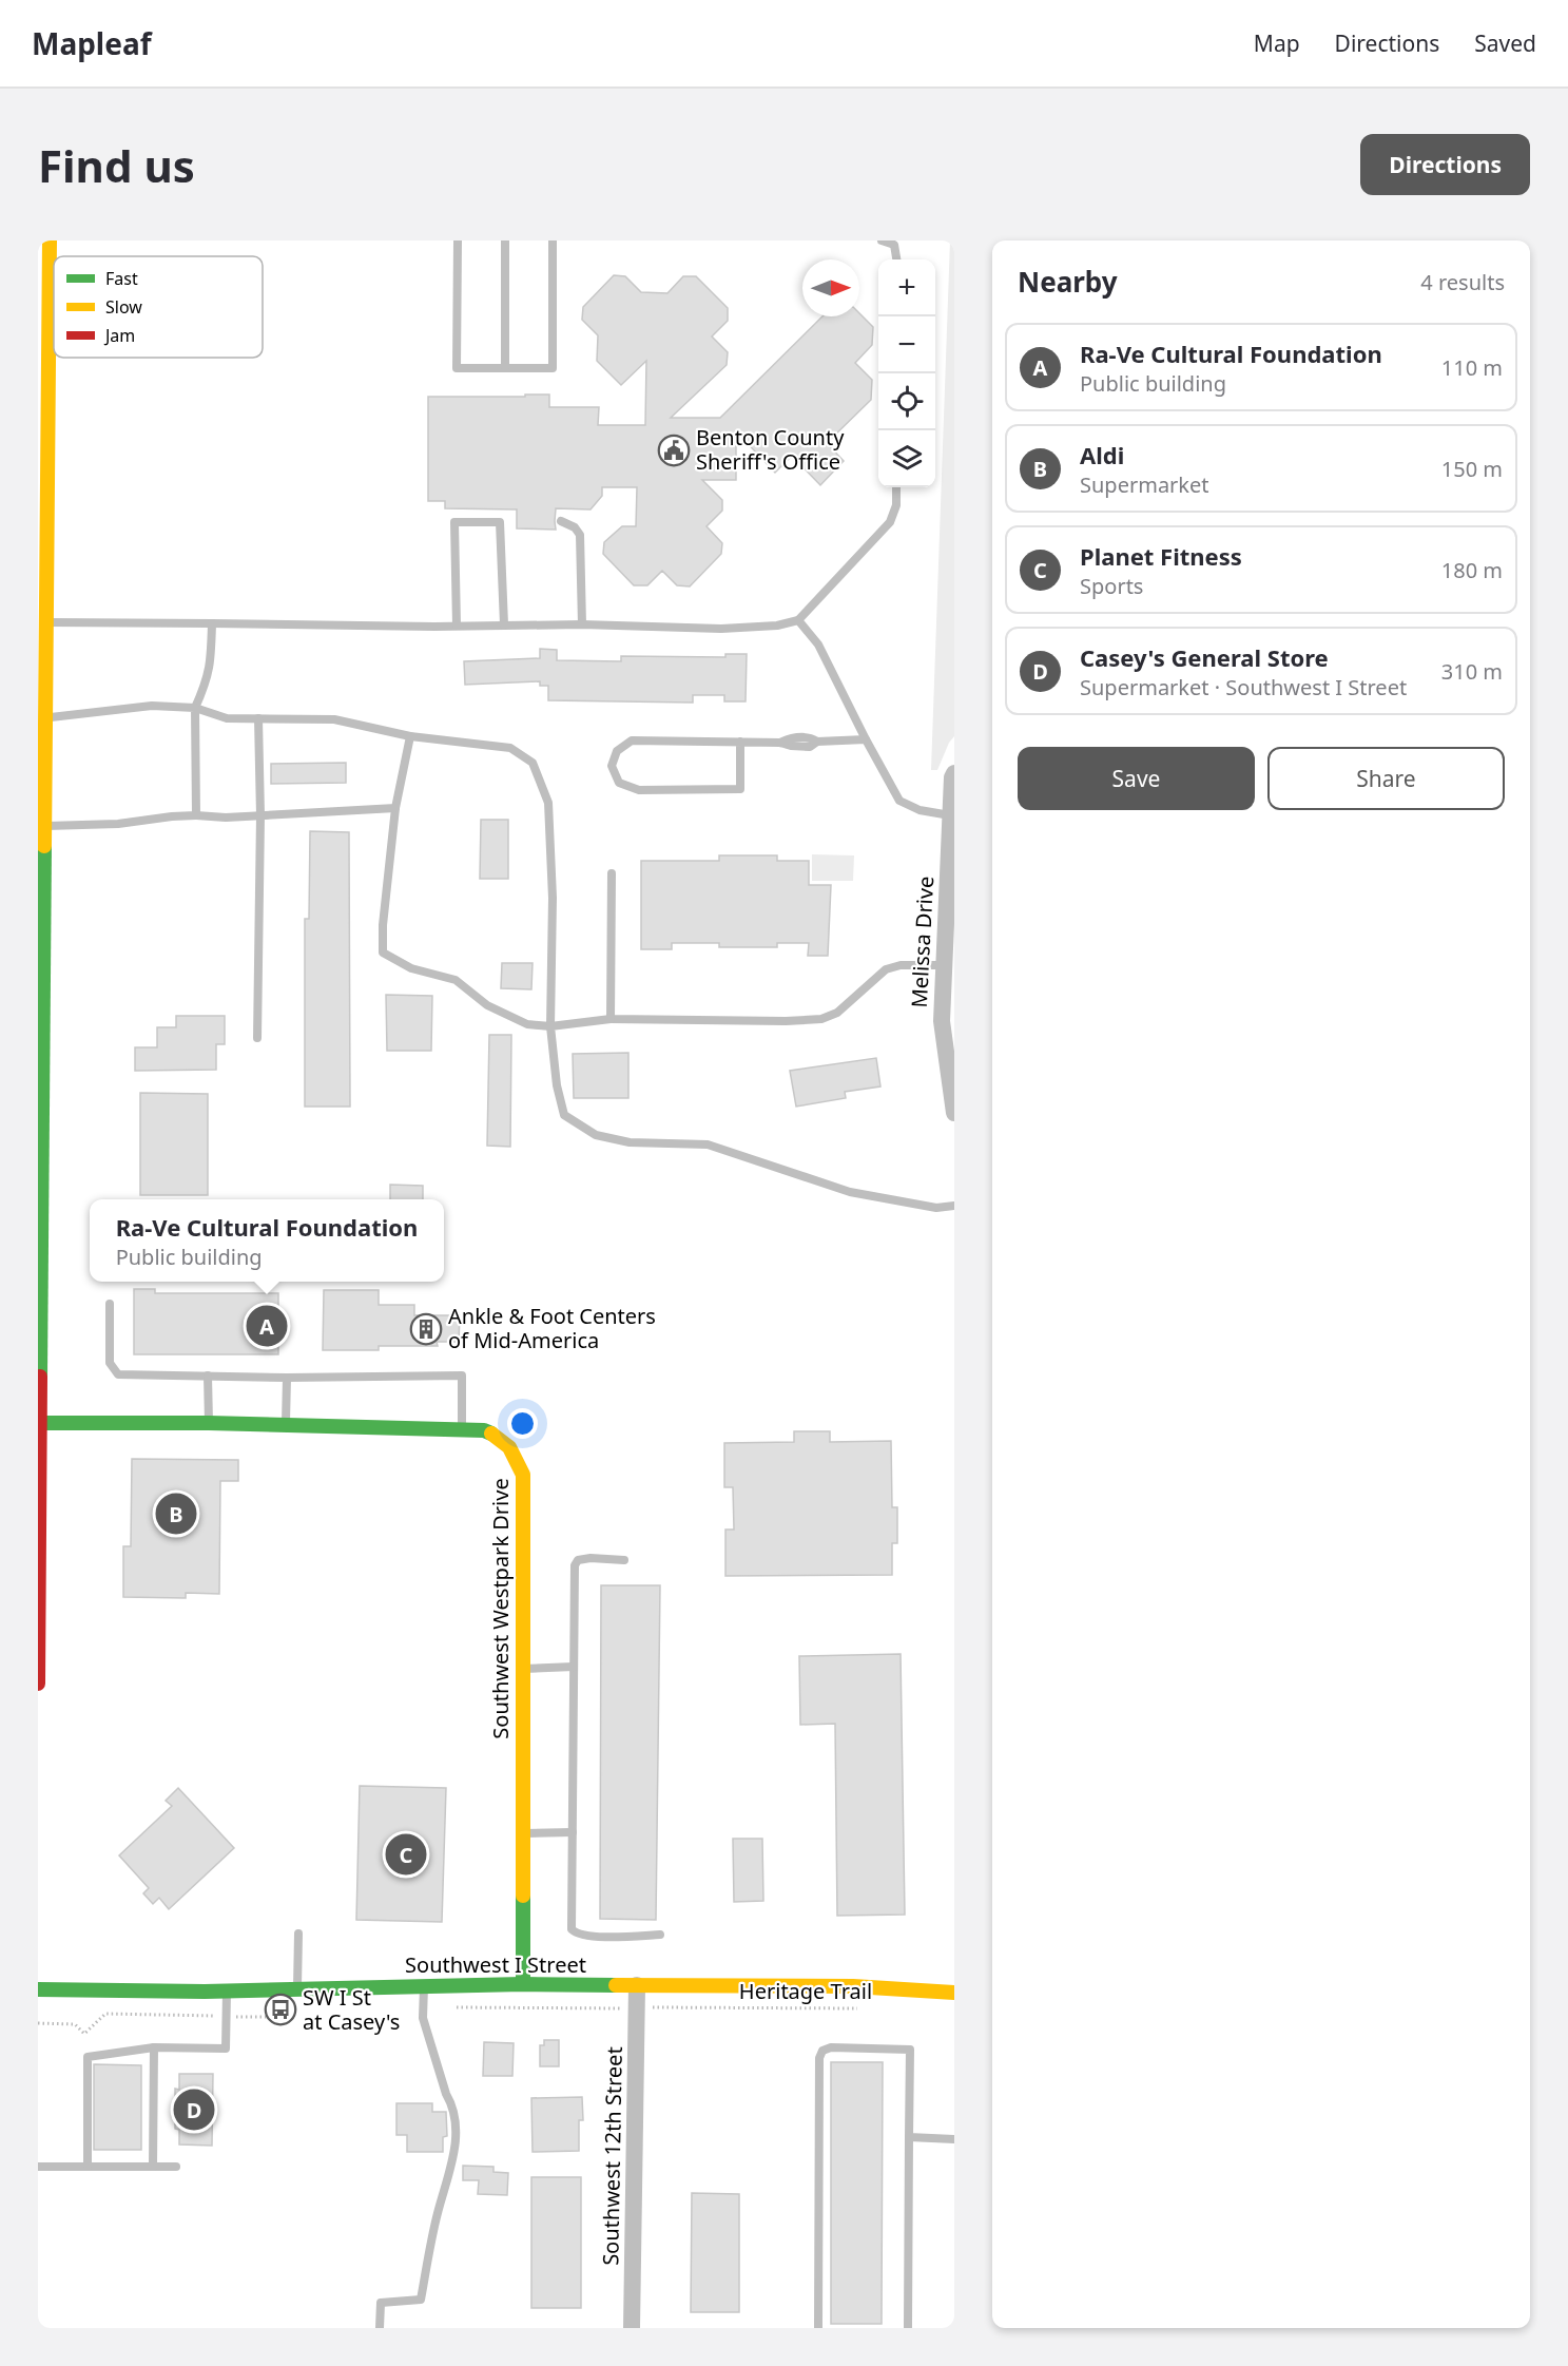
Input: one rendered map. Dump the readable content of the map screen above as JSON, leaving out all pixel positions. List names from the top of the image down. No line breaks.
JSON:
{"streets":{"main road":["Southwest Westpark Drive","Southwest I Street"],"street":["Melissa Drive","Southwest 12th Street"],"path":["Heritage Trail"]},"crossings":[["Southwest Westpark Drive","Southwest I Street"],["Southwest I Street","Southwest 12th Street"]],"places":{"public building":["Benton County Sheriff's Office"],"building":["Ankle & Foot Centers of Mid-America"],"bus stop":["SW I St at Casey's"]},"legend":["Fast","Slow","Jam"],"north":"right","page":{"header":"Mapleaf","nav":["Map","Directions","Saved"],"buttons":["Directions",["Save","Share"]],"title":"Find us","heading":["Nearby","4 results"],"map_buttons":["+","−"],"list":[{"mark":"A","name":"Ra-Ve Cultural Foundation","note":"Public building","value":"110 m"},{"mark":"B","name":"Aldi","note":"Supermarket","value":"150 m"},{"mark":"C","name":"Planet Fitness","note":"Sports","value":"180 m"},{"mark":"D","name":"Casey's General Store","note":"Supermarket · Southwest I Street","value":"310 m"}],"popup":["Ra-Ve Cultural Foundation","Public building"],"pins":["A","B","C","D"]}}
